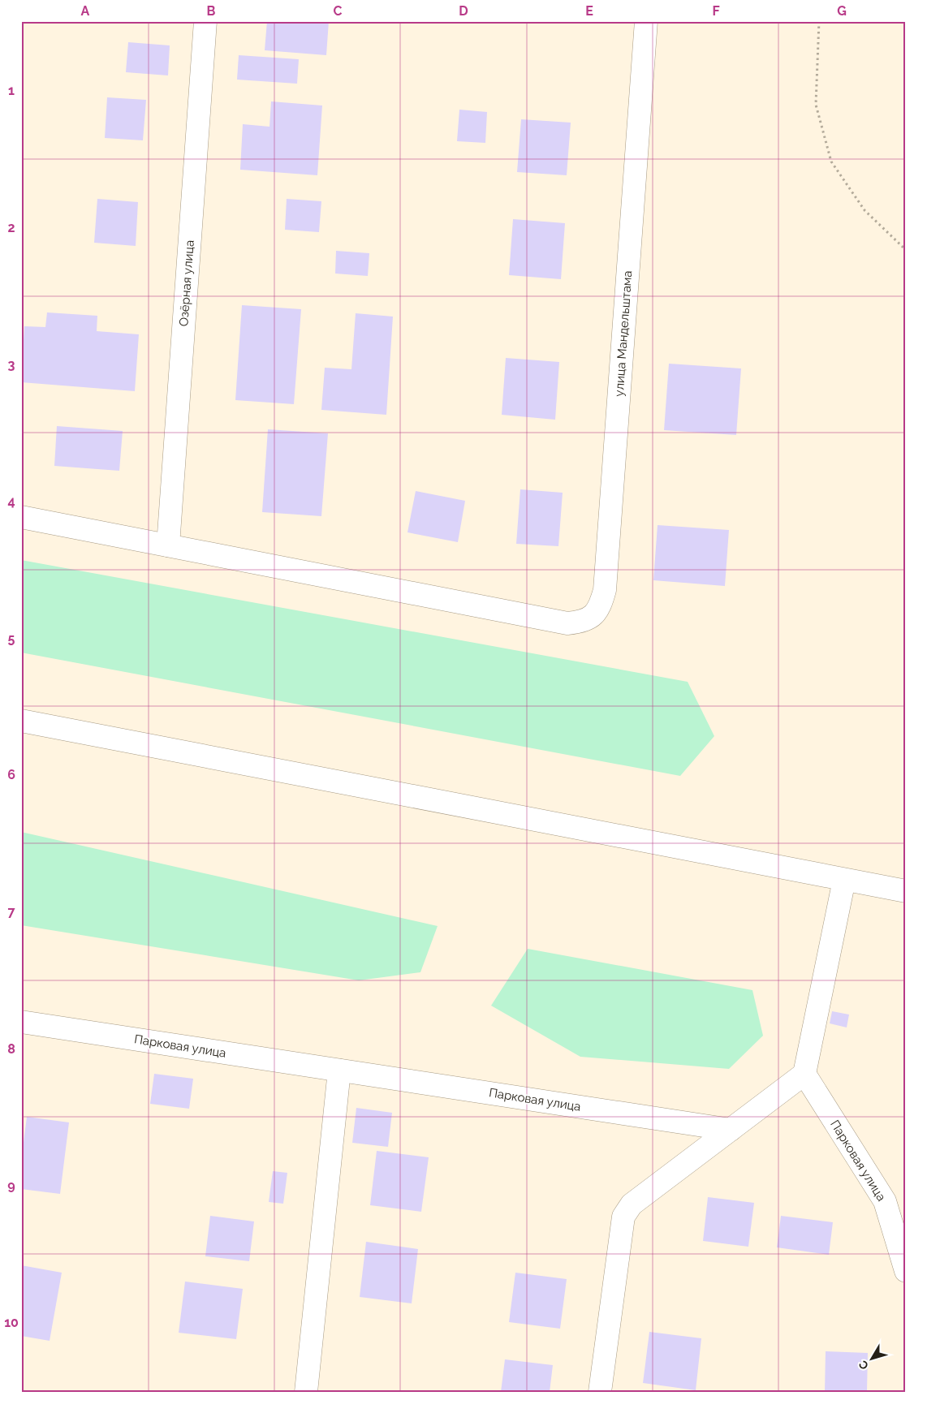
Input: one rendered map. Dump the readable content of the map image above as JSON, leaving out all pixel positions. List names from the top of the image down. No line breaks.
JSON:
{"streets":{"street":["Озёрная улица","улица Мандельштама","Парковая улица"]},"crossings":[["Озёрная улица","улица Мандельштама"]],"north":"bottom left","grid":{"columns":["A","B","C","D","E","F","G"],"rows":["1","2","3","4","5","6","7","8","9","10"]}}
